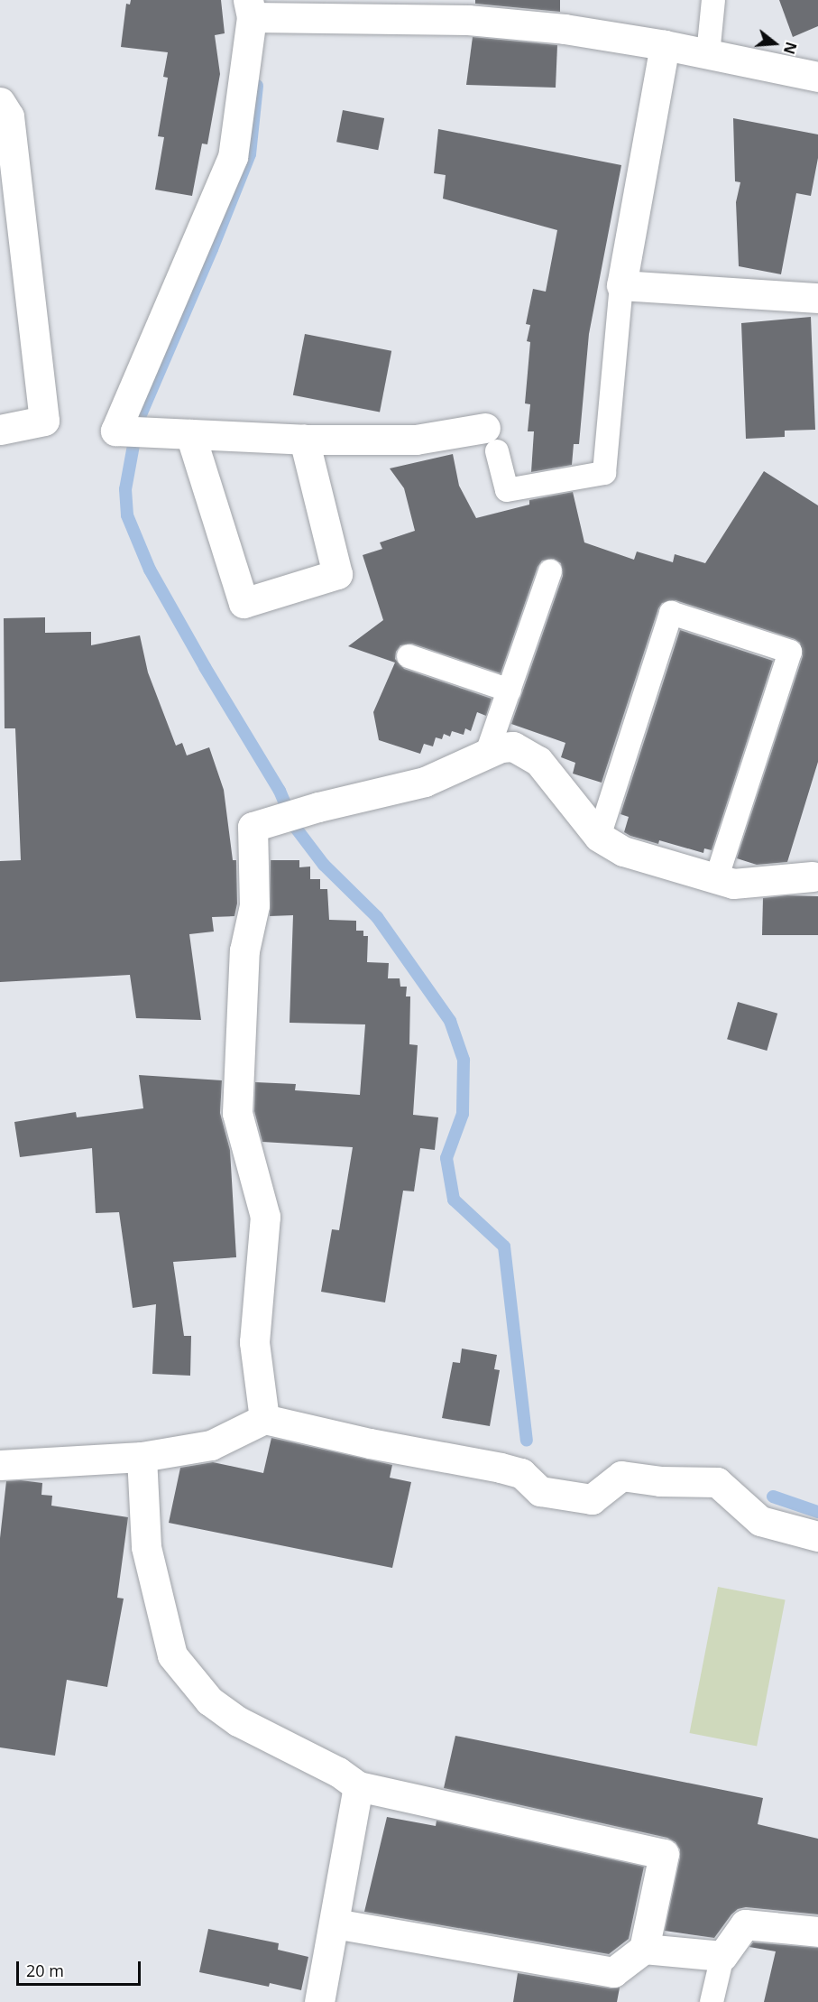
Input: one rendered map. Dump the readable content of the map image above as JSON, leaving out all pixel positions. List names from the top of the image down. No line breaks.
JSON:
{"scale_bar":"20 m","north":"right"}
